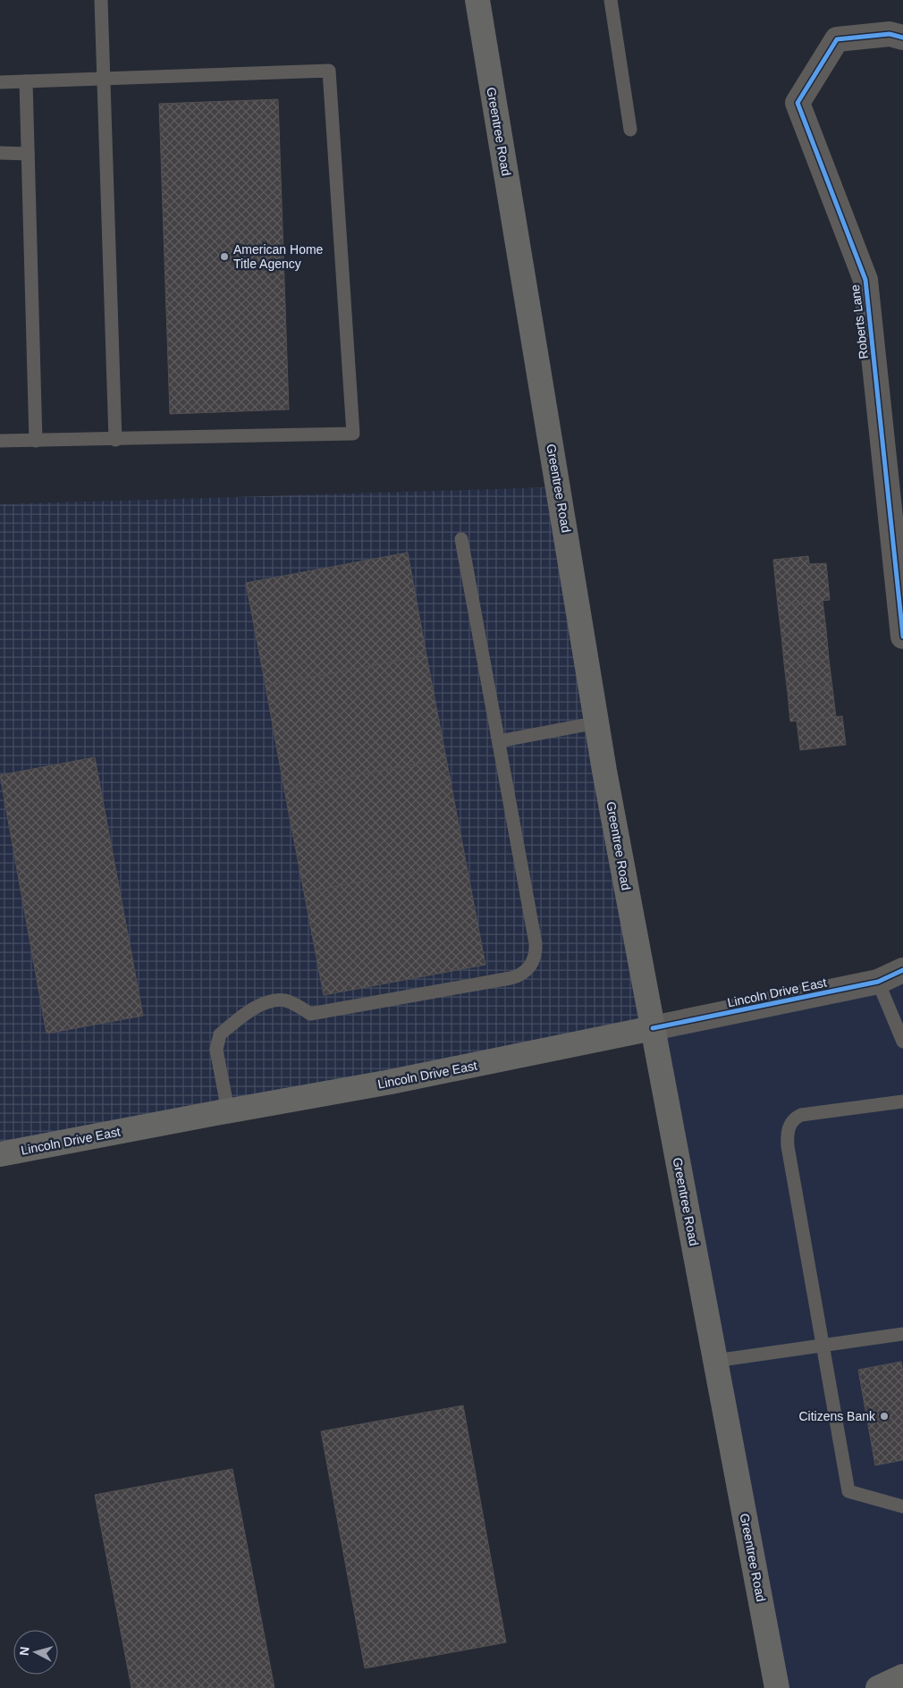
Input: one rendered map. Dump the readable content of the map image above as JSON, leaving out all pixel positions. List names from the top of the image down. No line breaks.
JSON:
{"streets":{"main road":["Greentree Road","Lincoln Drive East"],"street":["Roberts Lane"]},"crossings":[["Greentree Road","Lincoln Drive East"]],"places":["American Home Title Agency","Citizens Bank"],"north":"left"}
